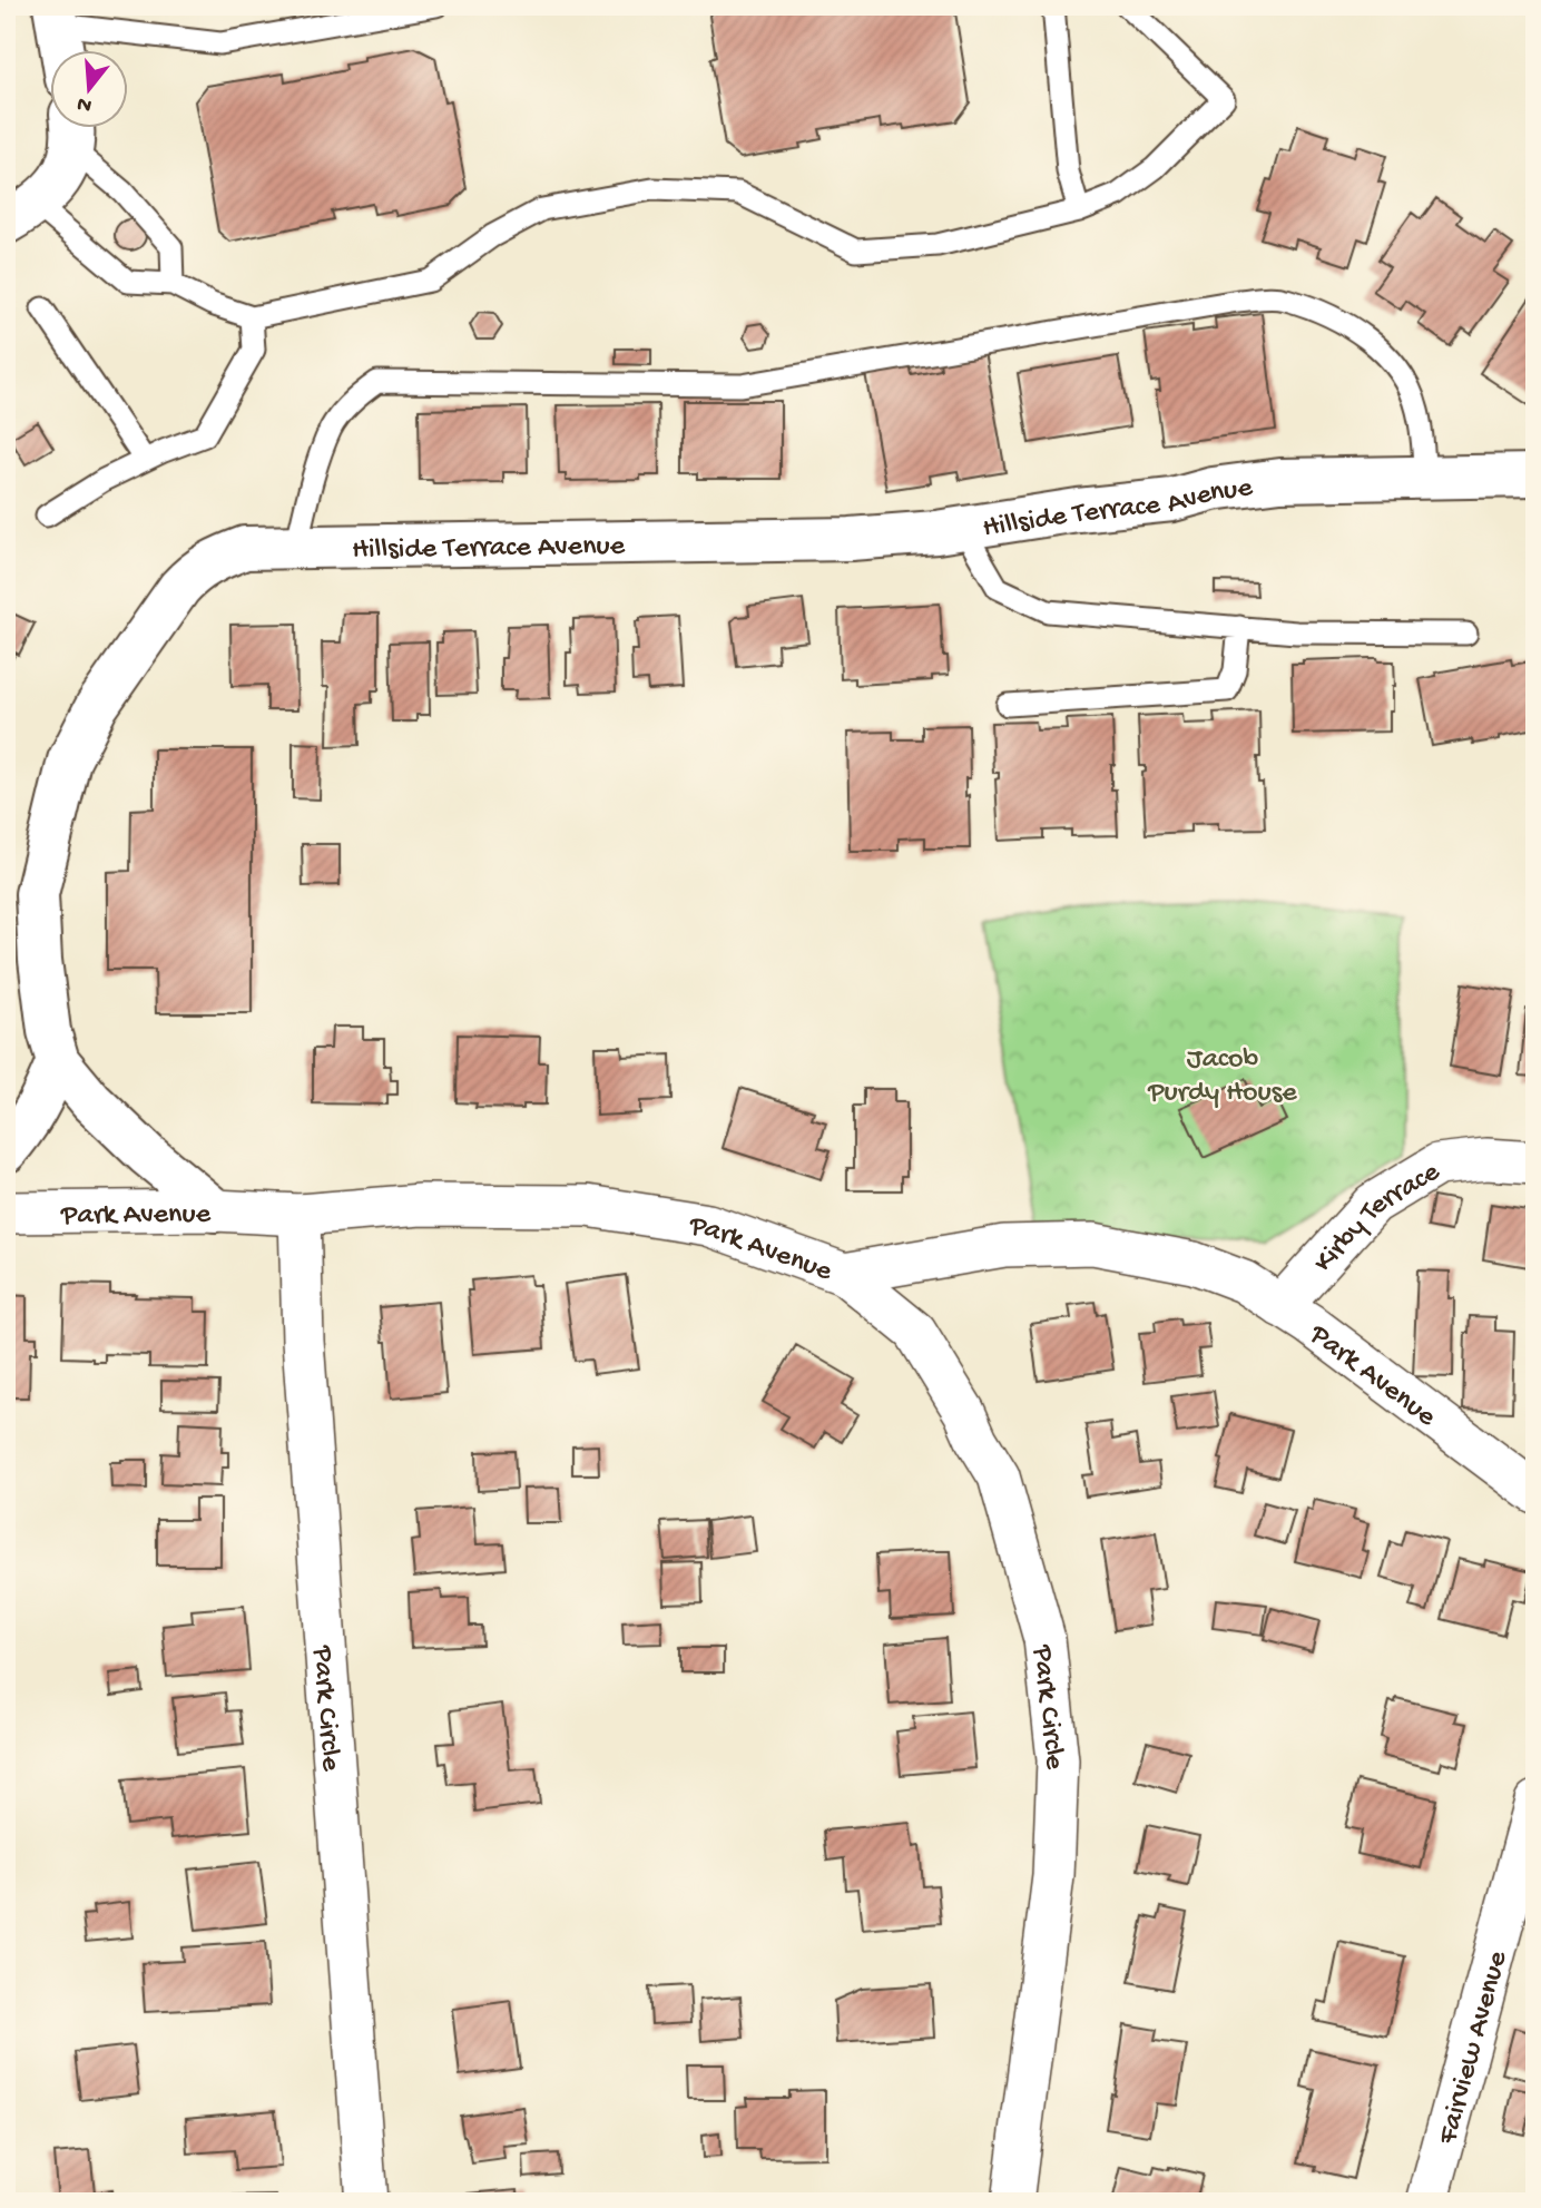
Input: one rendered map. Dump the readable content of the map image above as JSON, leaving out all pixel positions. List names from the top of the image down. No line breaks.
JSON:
{"streets":{"street":["Hillside Terrace Avenue","Park Avenue","Kirby Terrace","Park Circle","Fairview Avenue"]},"crossings":[["Hillside Terrace Avenue","Park Avenue"],["Park Avenue","Kirby Terrace"],["Park Avenue","Park Circle"]],"parks":["Jacob Purdy House"],"north":"bottom"}
